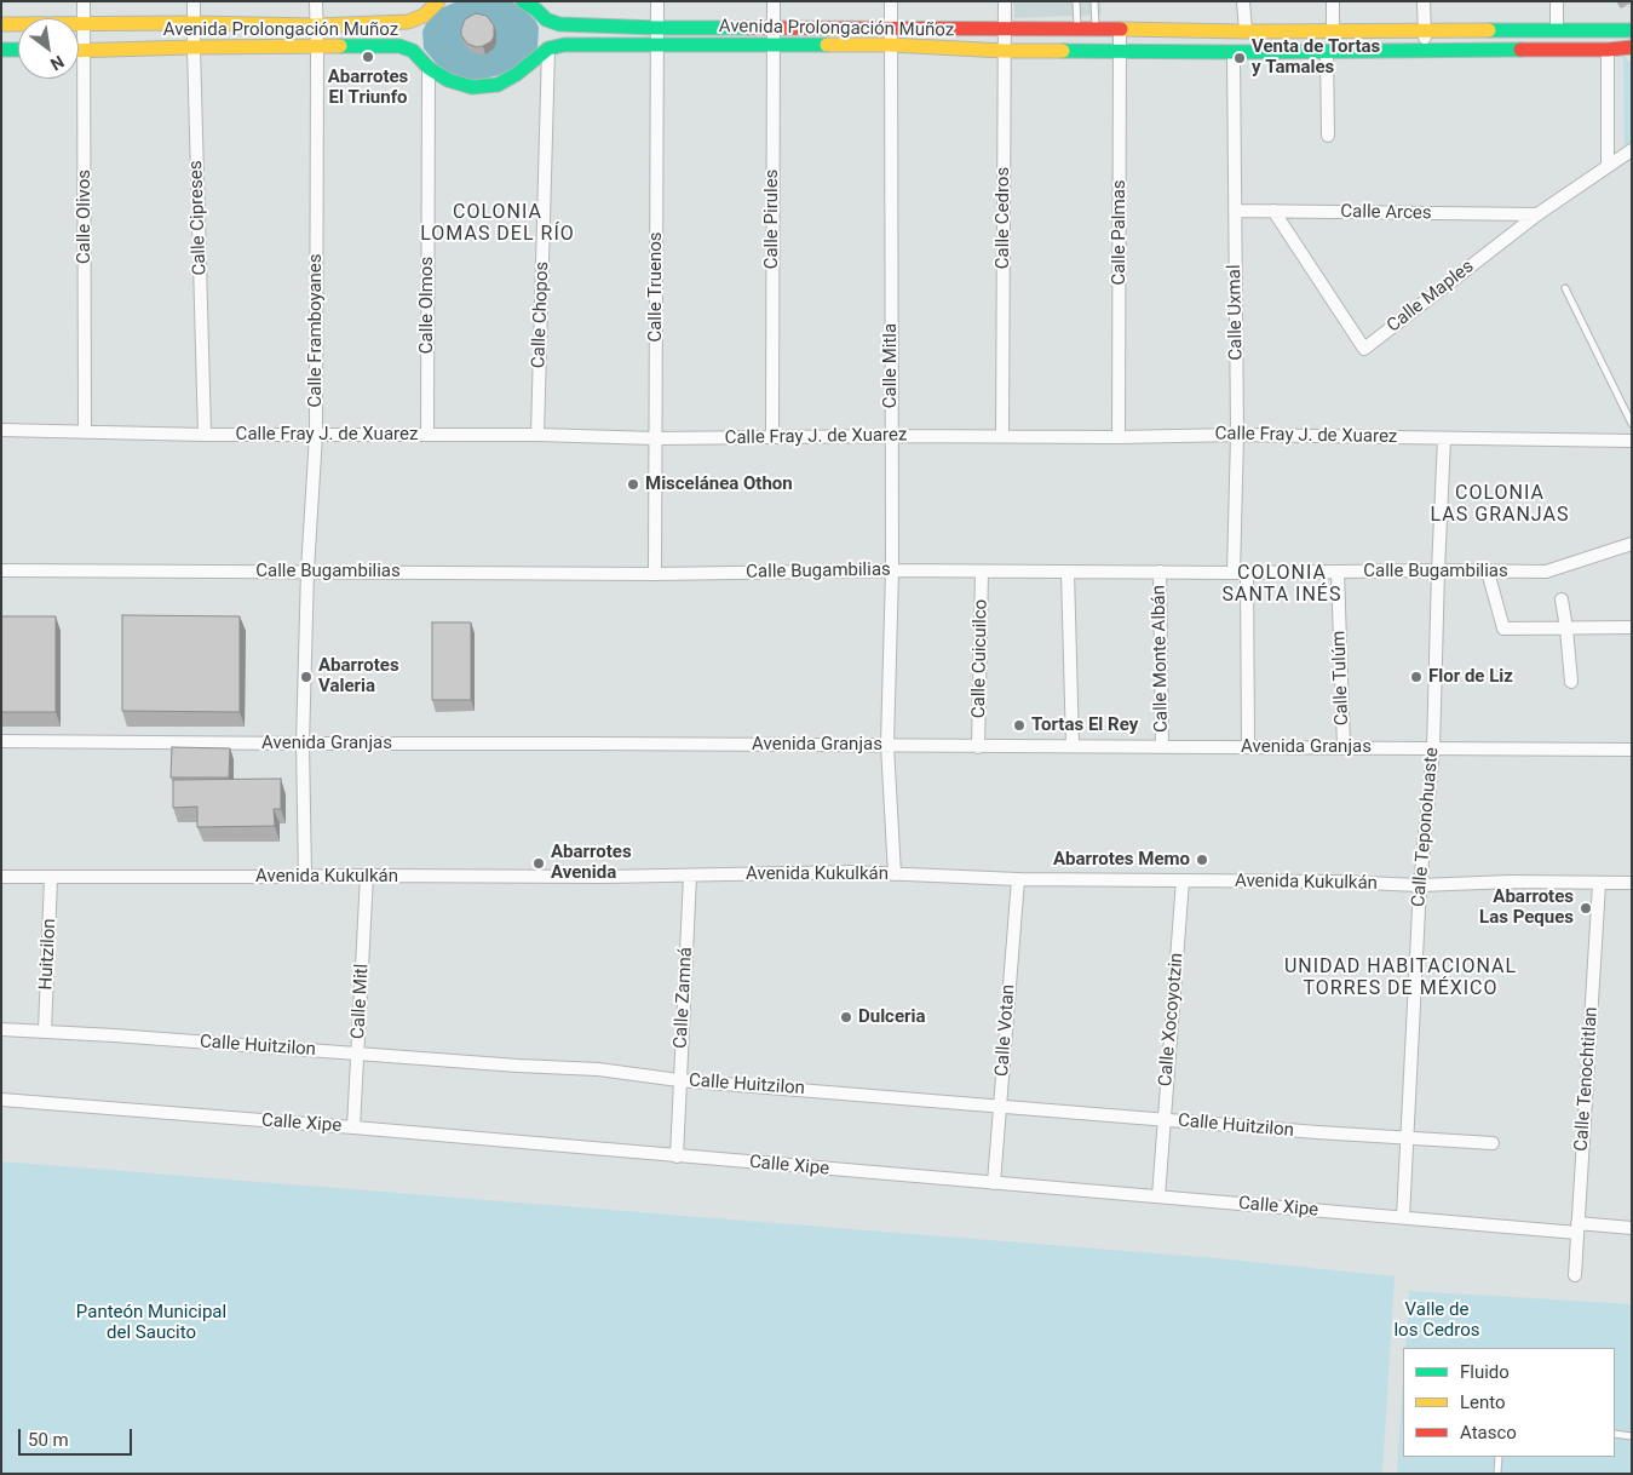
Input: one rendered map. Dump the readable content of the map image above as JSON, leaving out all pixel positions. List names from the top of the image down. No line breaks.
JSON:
{"streets":{"street":["Avenida Prolongación Muñoz","Calle Arces","Calle Olivos","Calle Cipreses","Calle Cedros","Calle Pirules","Calle Palmas","Calle Truenos","Calle Maples","Calle Olmos","Calle Uxmal","Calle Chopos","Calle Framboyanes","Calle Mitla","Calle Fray J. de Xuarez","Calle Bugambilias","Calle Cuicuilco","Calle Monte Albán","Calle Tulúm","Avenida Granjas","Calle Teponohuaste","Avenida Kukulkán","Huitzilon","Calle Zamná","Calle Mitl","Calle Xocoyotzin","Calle Votan","Calle Huitzilon","Calle Tenochtitlan","Calle Xipe"]},"crossings":[["Avenida Prolongación Muñoz","Calle Olivos"],["Avenida Prolongación Muñoz","Calle Cipreses"],["Avenida Prolongación Muñoz","Calle Cedros"],["Avenida Prolongación Muñoz","Calle Pirules"],["Avenida Prolongación Muñoz","Calle Palmas"],["Avenida Prolongación Muñoz","Calle Truenos"],["Avenida Prolongación Muñoz","Calle Olmos"],["Avenida Prolongación Muñoz","Calle Uxmal"],["Avenida Prolongación Muñoz","Calle Chopos"],["Avenida Prolongación Muñoz","Calle Framboyanes"],["Avenida Prolongación Muñoz","Calle Mitla"],["Calle Arces","Calle Maples"],["Calle Arces","Calle Uxmal"],["Calle Olivos","Calle Fray J. de Xuarez"],["Calle Cipreses","Calle Fray J. de Xuarez"],["Calle Cedros","Calle Fray J. de Xuarez"],["Calle Pirules","Calle Fray J. de Xuarez"],["Calle Palmas","Calle Fray J. de Xuarez"],["Calle Truenos","Calle Fray J. de Xuarez"],["Calle Truenos","Calle Bugambilias"],["Calle Olmos","Calle Fray J. de Xuarez"],["Calle Uxmal","Calle Fray J. de Xuarez"],["Calle Uxmal","Calle Bugambilias"],["Calle Chopos","Calle Fray J. de Xuarez"],["Calle Framboyanes","Calle Fray J. de Xuarez"],["Calle Framboyanes","Calle Bugambilias"],["Calle Framboyanes","Avenida Granjas"],["Calle Framboyanes","Avenida Kukulkán"],["Calle Mitla","Calle Fray J. de Xuarez"],["Calle Mitla","Calle Bugambilias"],["Calle Mitla","Avenida Granjas"],["Calle Mitla","Avenida Kukulkán"],["Calle Fray J. de Xuarez","Calle Teponohuaste"],["Calle Bugambilias","Calle Cuicuilco"],["Calle Bugambilias","Calle Monte Albán"],["Calle Bugambilias","Calle Tulúm"],["Calle Bugambilias","Calle Teponohuaste"],["Calle Cuicuilco","Avenida Granjas"],["Calle Monte Albán","Avenida Granjas"],["Calle Tulúm","Avenida Granjas"],["Avenida Granjas","Calle Teponohuaste"],["Calle Teponohuaste","Avenida Kukulkán"],["Calle Teponohuaste","Calle Huitzilon"],["Calle Teponohuaste","Calle Xipe"],["Avenida Kukulkán","Huitzilon"],["Avenida Kukulkán","Calle Zamná"],["Avenida Kukulkán","Calle Mitl"],["Avenida Kukulkán","Calle Xocoyotzin"],["Avenida Kukulkán","Calle Votan"],["Avenida Kukulkán","Calle Tenochtitlan"],["Huitzilon","Calle Huitzilon"],["Calle Zamná","Calle Huitzilon"],["Calle Zamná","Calle Xipe"],["Calle Mitl","Calle Huitzilon"],["Calle Mitl","Calle Xipe"],["Calle Xocoyotzin","Calle Huitzilon"],["Calle Xocoyotzin","Calle Xipe"],["Calle Votan","Calle Huitzilon"],["Calle Votan","Calle Xipe"],["Calle Tenochtitlan","Calle Xipe"]],"districts":["COLONIA LOMAS DEL RÍO","COLONIA LAS GRANJAS","COLONIA SANTA INÉS","UNIDAD HABITACIONAL TORRES DE MÉXICO"],"parks":["Valle de los Cedros","Panteón Municipal del Saucito"],"places":["Abarrotes El Triunfo","Venta de Tortas y Tamales","Miscelánea Othon","Abarrotes Valeria","Flor de Liz","Tortas El Rey","Abarrotes Memo","Abarrotes Avenida","Abarrotes Las Peques","Dulceria"],"legend":["Fluido","Lento","Atasco"],"scale_bar":"50 m","north":"bottom right"}
